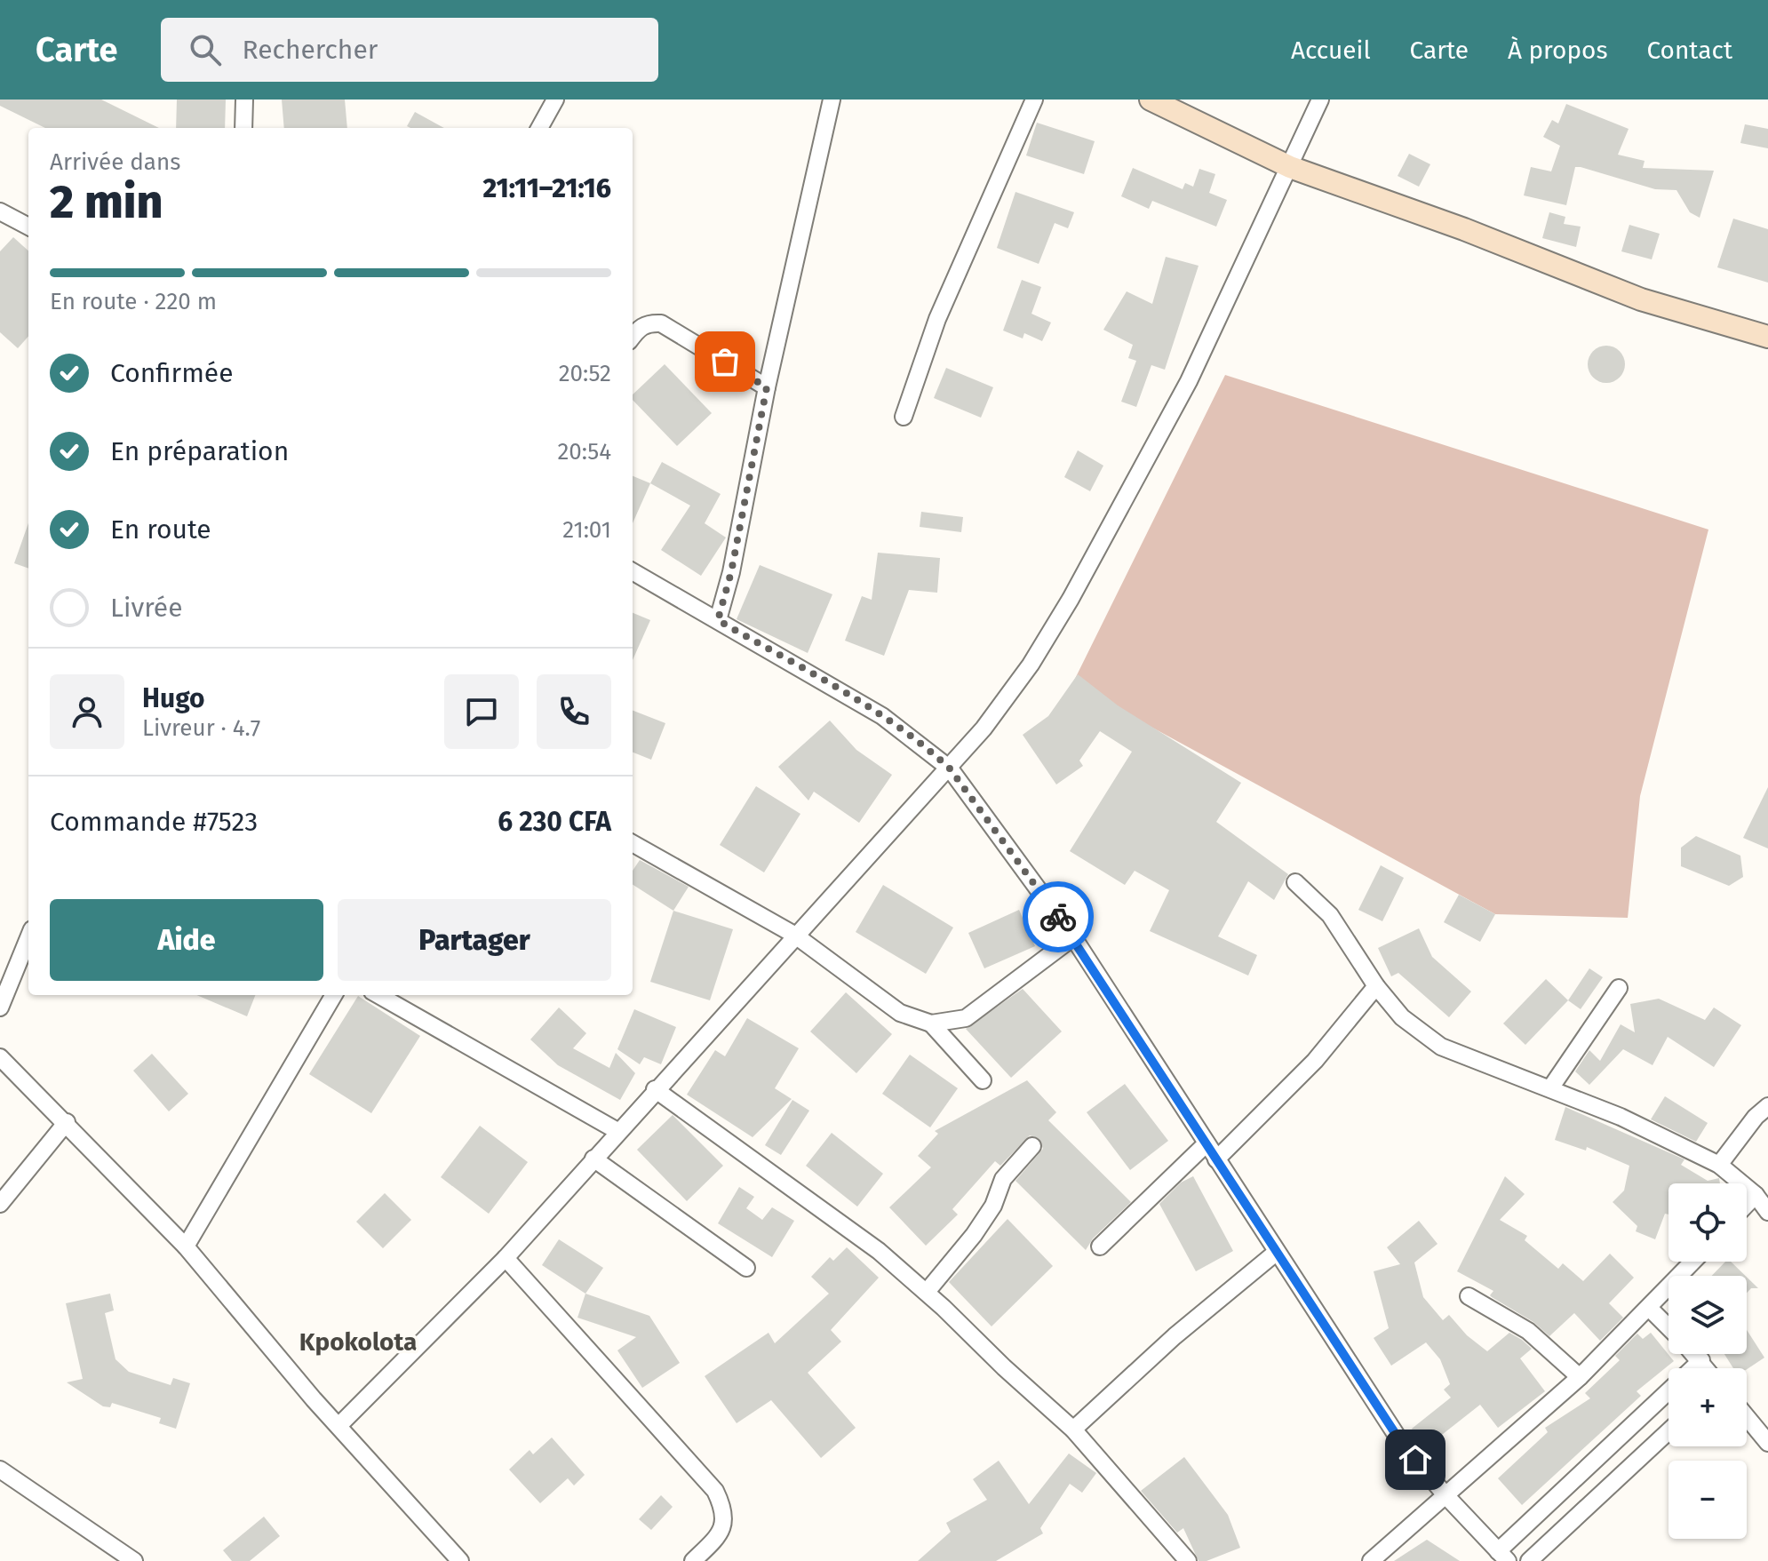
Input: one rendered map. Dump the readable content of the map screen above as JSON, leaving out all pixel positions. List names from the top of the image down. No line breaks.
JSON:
{"districts":["Kpokolota"],"page":{"header":"Carte","search":"Rechercher","nav":["Accueil","Carte","À propos","Contact"],"heading":["2 min","Arrivée dans","21:11–21:16"],"panel":["Hugo","Livreur · 4.7","Commande #7523","6 230 CFA"],"bar":"En route · 220 m","list":[["Confirmée","20:52"],["En préparation","20:54"],["En route","21:01"],"Livrée"],"buttons":["Aide","Partager"],"map_buttons":["+","−"]}}
